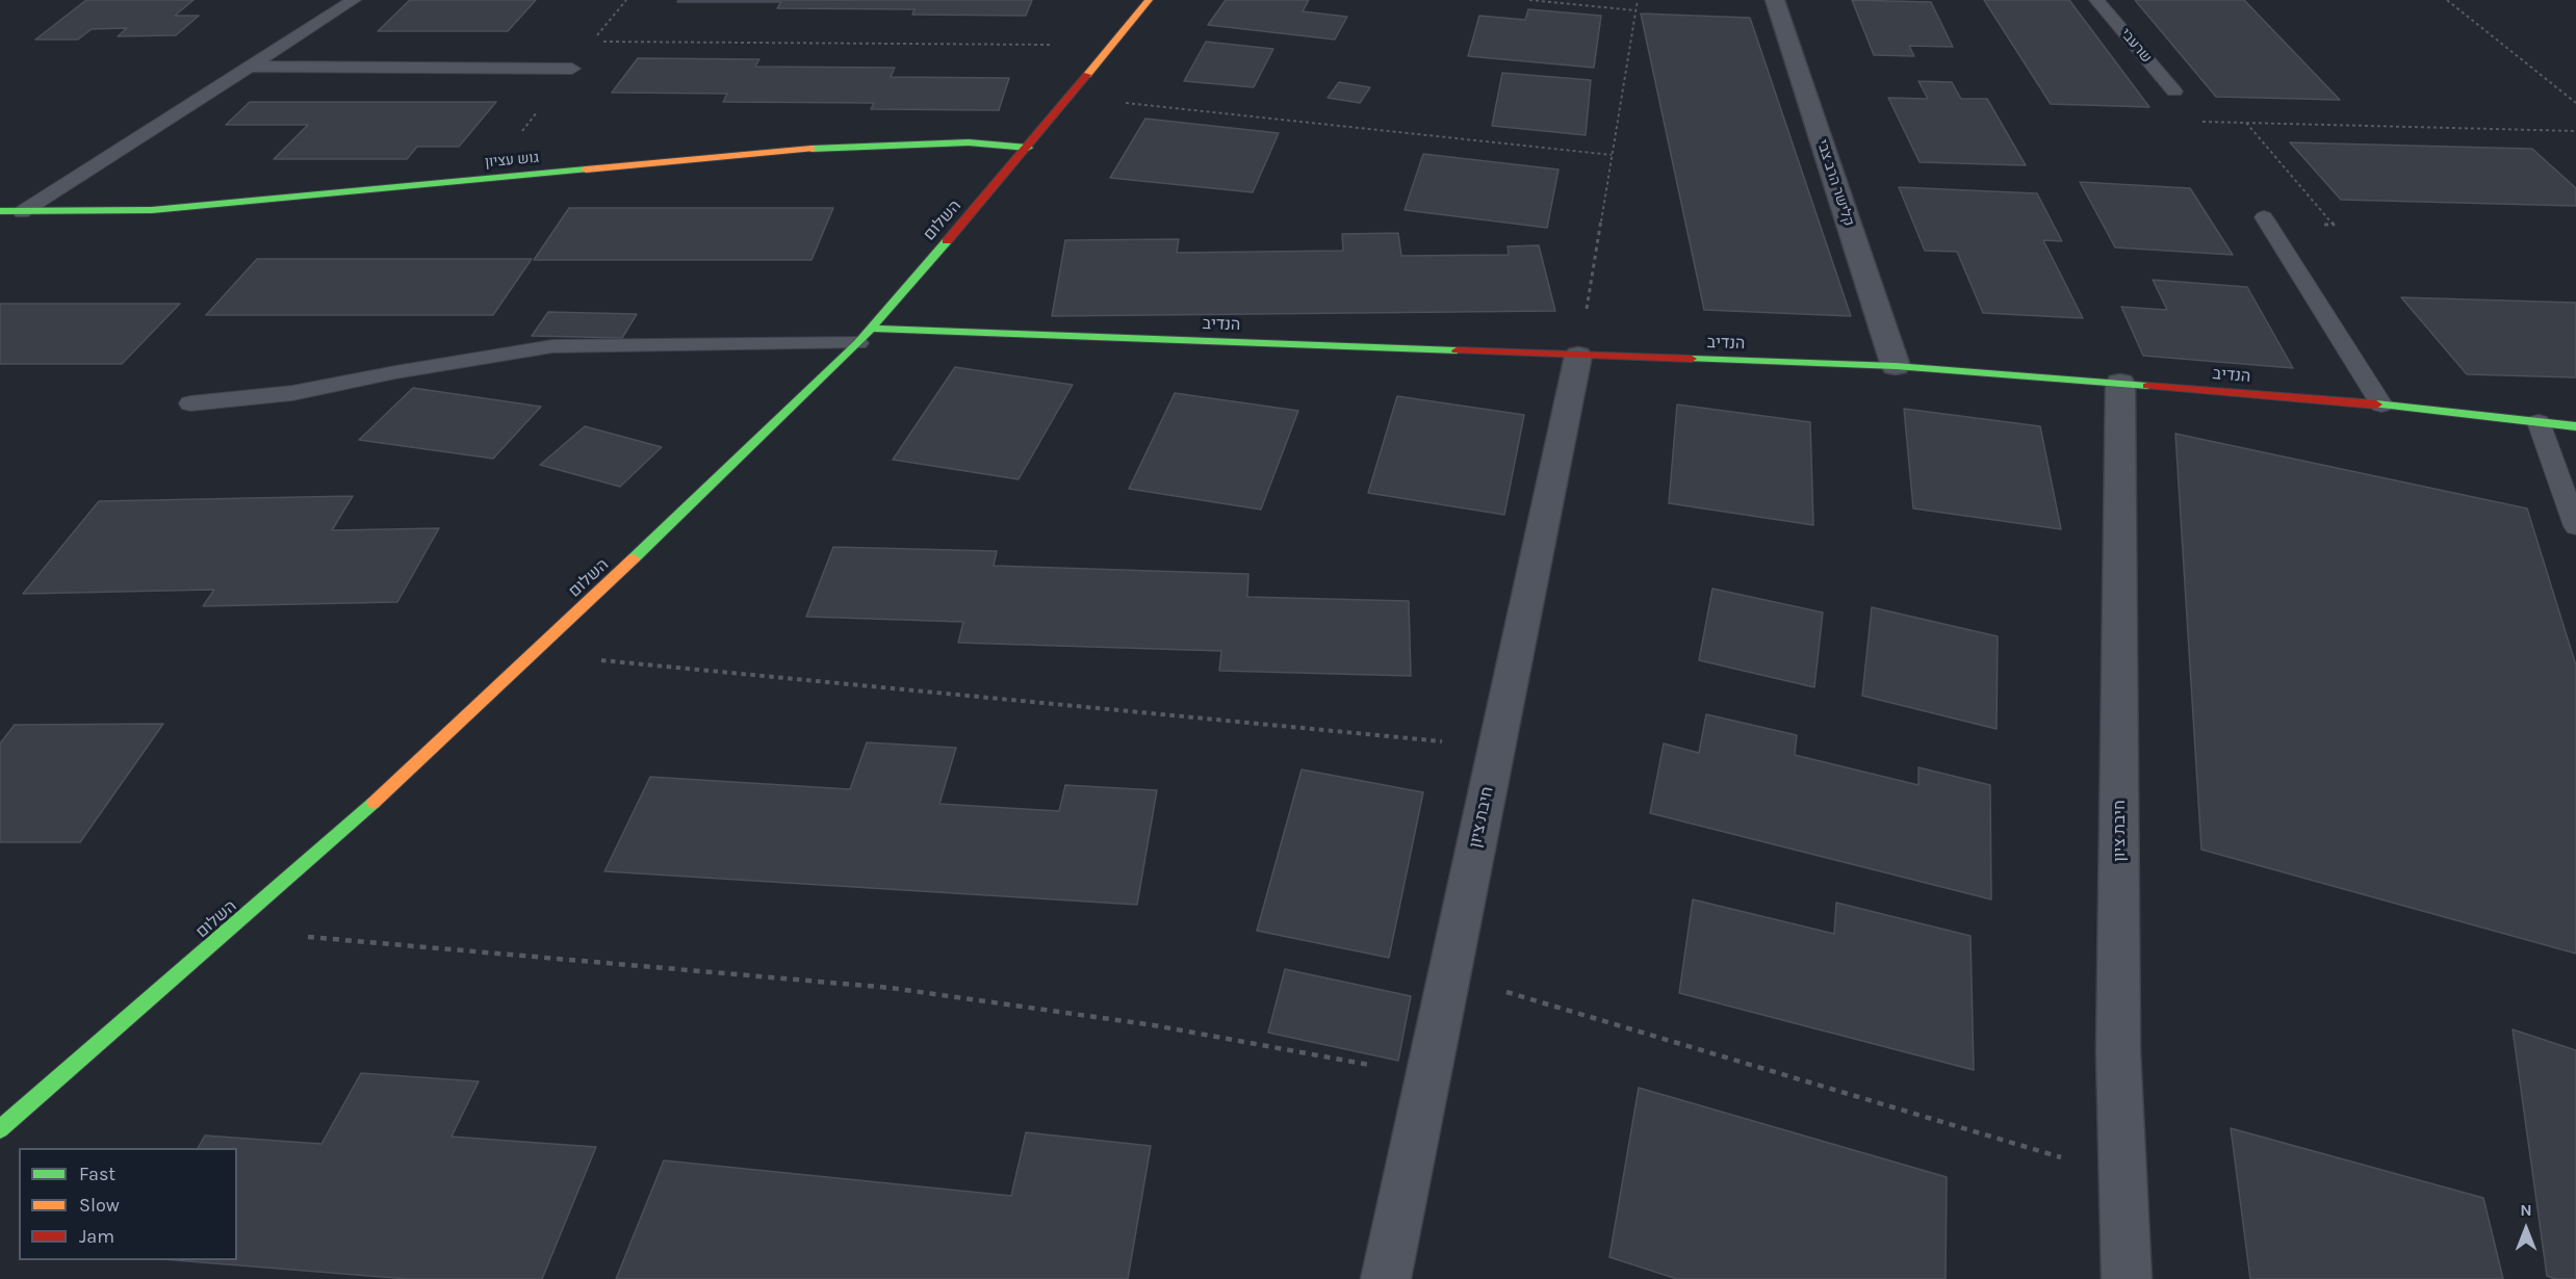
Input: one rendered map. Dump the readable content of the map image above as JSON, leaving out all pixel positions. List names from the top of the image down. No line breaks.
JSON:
{"streets":{"street":["גוש עציון","קלישר הרב צבי","השלום","הנדיב","חיבת ציון"],"lane":["שרעבי"]},"crossings":[["גוש עציון","השלום"],["קלישר הרב צבי","הנדיב"],["השלום","הנדיב"],["הנדיב","חיבת ציון"]],"legend":["Fast","Slow","Jam"],"north":"top"}
